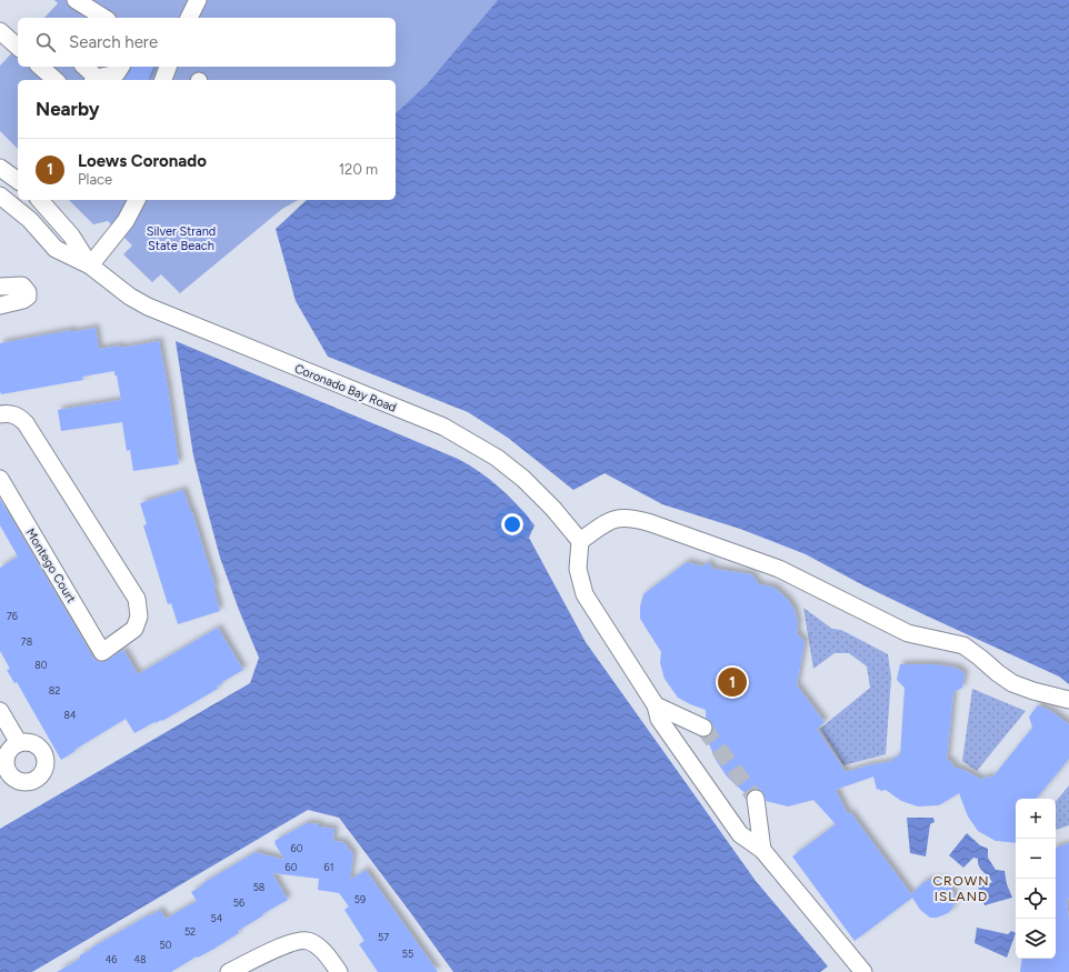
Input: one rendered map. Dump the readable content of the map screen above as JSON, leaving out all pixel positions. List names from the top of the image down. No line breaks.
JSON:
{"streets":{"street":["Coronado Bay Road","Montego Court"]},"districts":["CROWN ISLAND"],"parks":["Silver Strand State Beach"],"house_numbers":["76","78","80","82","84","60","60","61","58","59","56","54","52","57","50","55","46","48"],"page":{"search":"Search here","heading":"Nearby","list":[{"mark":"1","name":"Loews Coronado","note":"Place","value":"120 m"}],"pins":"1","map_buttons":["+","−"]}}
